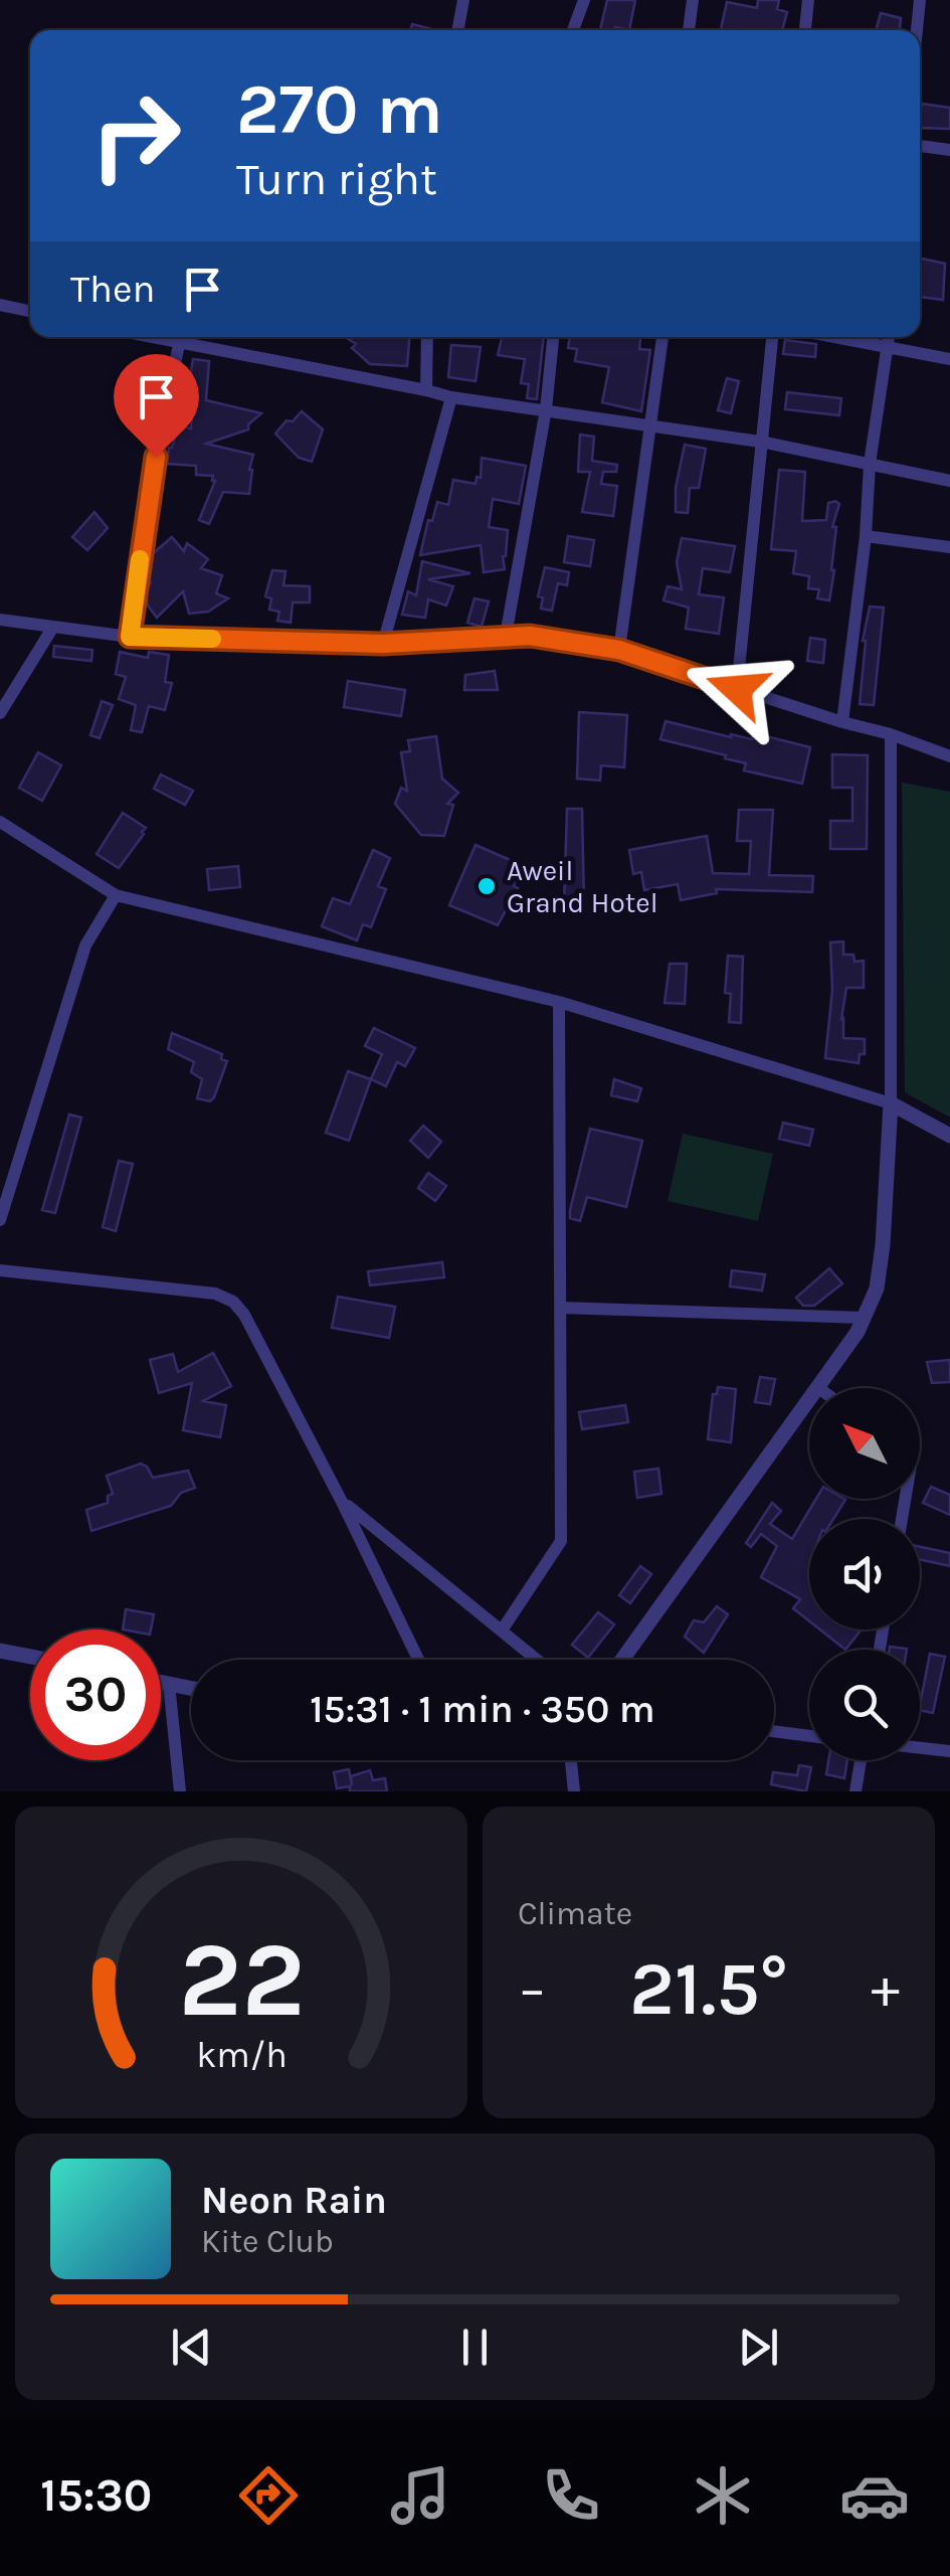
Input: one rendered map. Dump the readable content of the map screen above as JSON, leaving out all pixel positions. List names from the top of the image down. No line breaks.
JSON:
{"places":["Aweil Grand Hotel"],"north":"top left","page":{"turn":["270 m","Turn right"],"then":"Then","limit":"30","trip":"15:31 · 1 min · 350 m","tile":"Climate","heat":["−","21.5°","+"],"song":["Neon Rain","Kite Club"],"tabs":"15:30","gauge":["22","km/h"]}}
